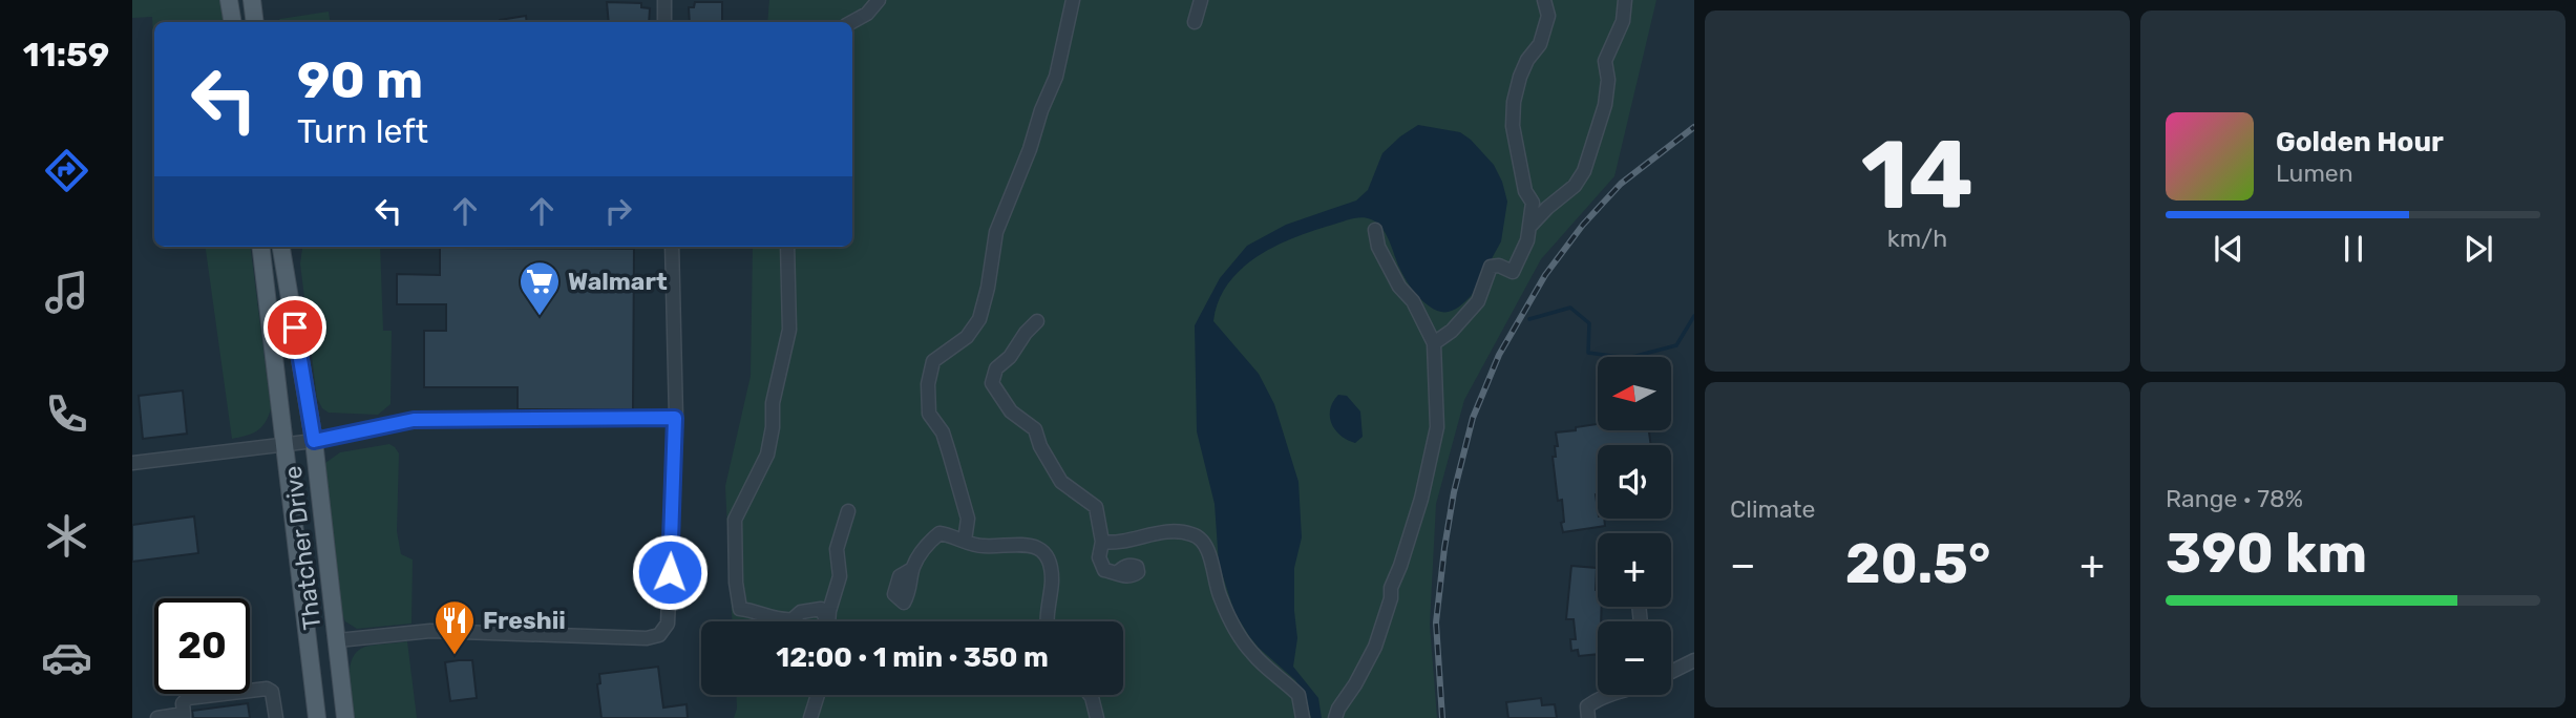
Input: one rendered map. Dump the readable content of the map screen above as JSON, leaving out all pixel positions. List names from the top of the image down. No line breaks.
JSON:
{"streets":{"main road":["Thatcher Drive"]},"places":{"supermarket":["Walmart"],"restaurant":["Freshii"]},"north":"left","page":{"tabs":"11:59","tile":[["14","km/h"],"Climate",["Range · 78%","390 km"]],"turn":["90 m","Turn left"],"song":["Golden Hour","Lumen"],"map_buttons":["+","−"],"heat":["−","20.5°","+"],"limit":"20","trip":"12:00 · 1 min · 350 m"}}
